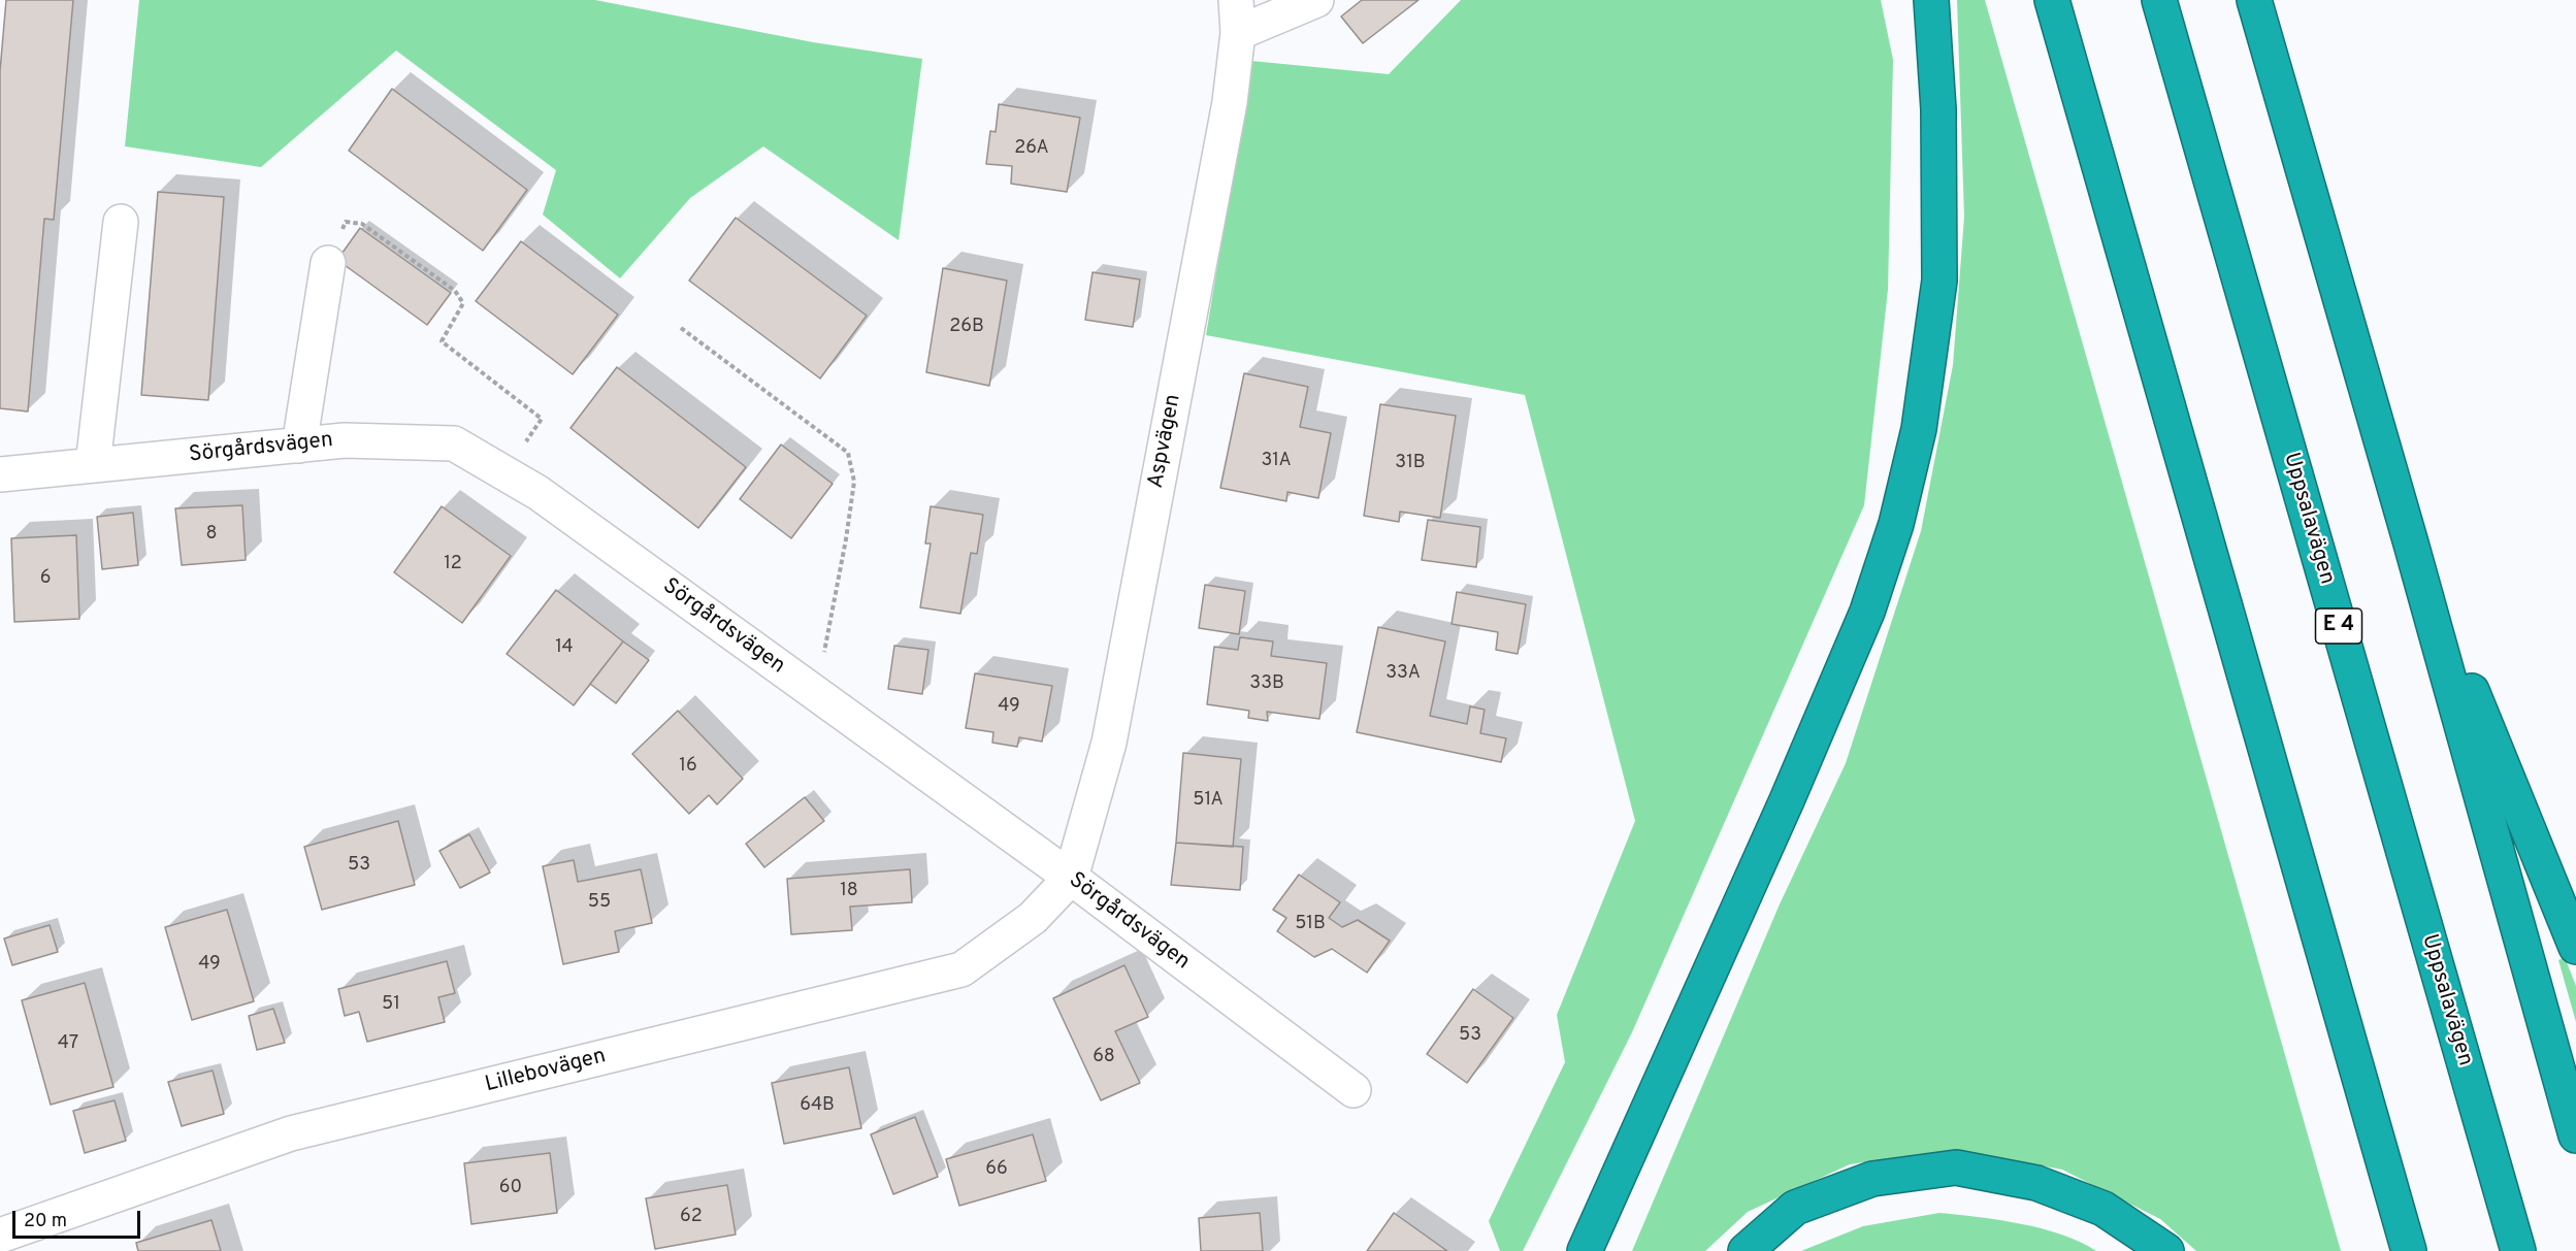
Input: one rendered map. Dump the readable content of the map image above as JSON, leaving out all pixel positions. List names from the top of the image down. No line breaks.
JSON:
{"streets":{"highway":["Uppsalavägen","E 4"],"street":["Aspvägen","Sörgårdsvägen","Lillebovägen"]},"crossings":[["Aspvägen","Sörgårdsvägen"],["Aspvägen","Lillebovägen"],["Sörgårdsvägen","Lillebovägen"]],"house_numbers":["26A","26B","31A","31B","8","12","6","14","33A","33B","49","16","51A","53","18","55","51B","49","51","53","47","68","64B","66","60","62"],"scale_bar":"20 m"}
